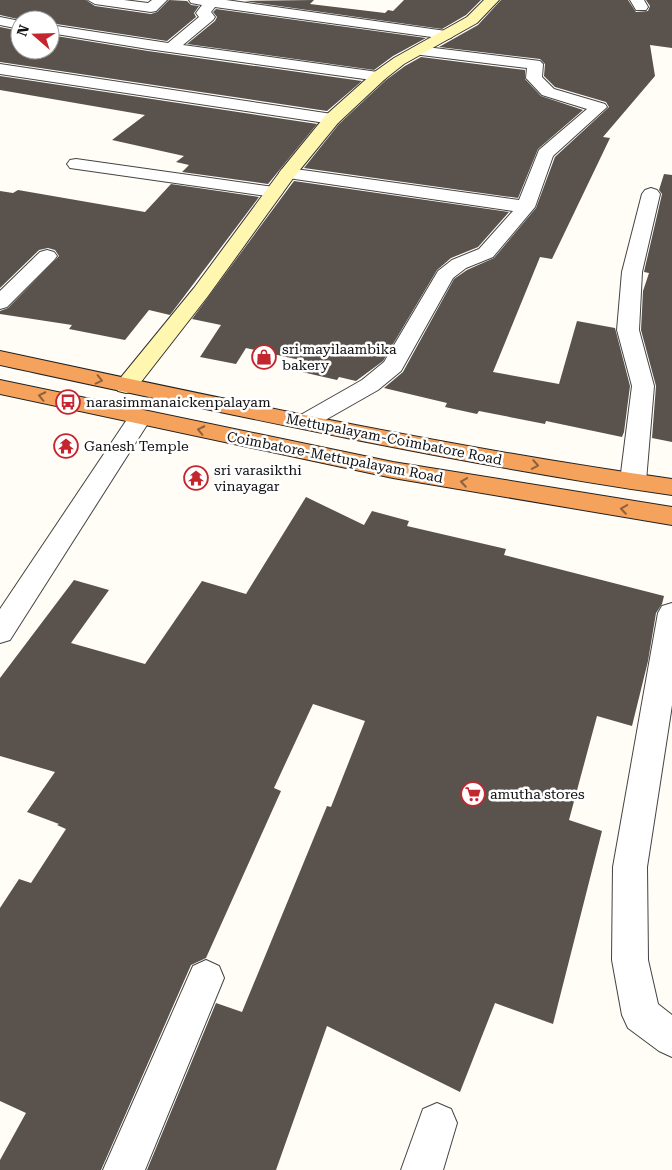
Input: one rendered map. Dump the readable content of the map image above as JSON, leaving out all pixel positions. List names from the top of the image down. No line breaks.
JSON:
{"streets":{"highway":["Mettupalayam-Coimbatore Road","Coimbatore-Mettupalayam Road"]},"one_way":["Mettupalayam-Coimbatore Road","Coimbatore-Mettupalayam Road"],"places":{"shop":["sri mayilaambika bakery"],"bus stop":["narasimmanaickenpalayam"],"temple":["Ganesh Temple","sri varasikthi vinayagar"],"supermarket":["amutha stores"]},"north":"left"}
